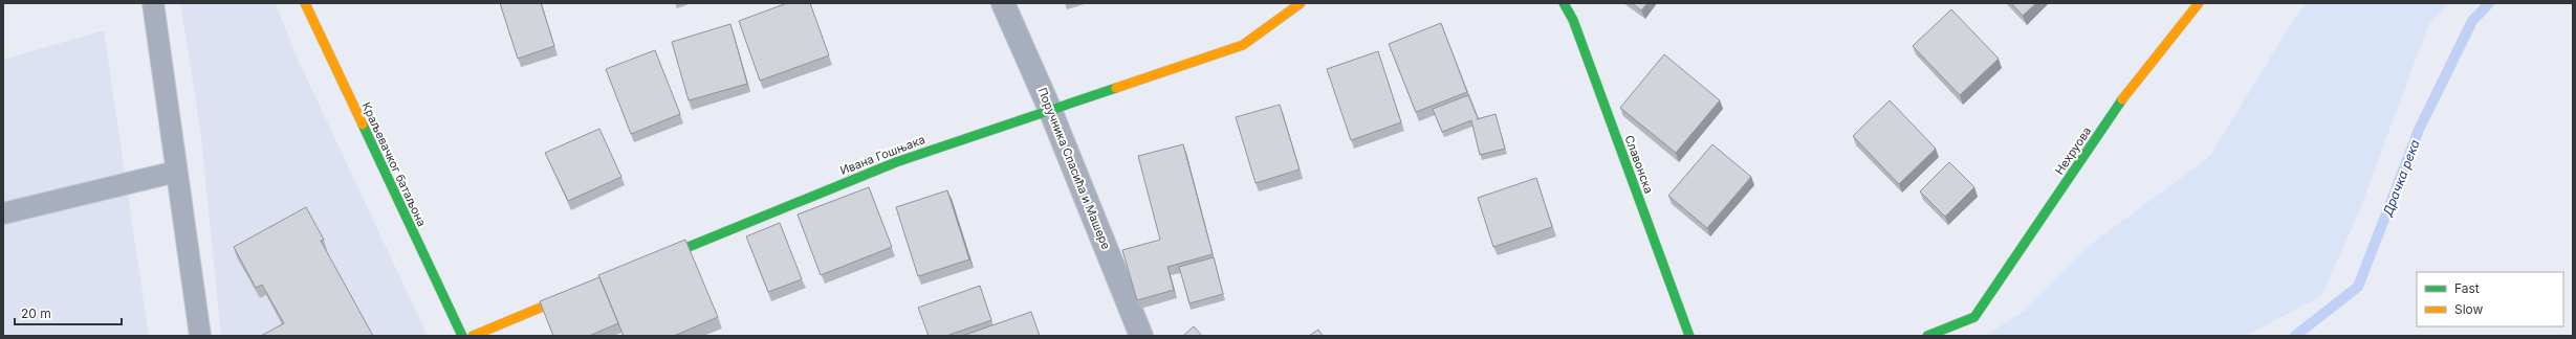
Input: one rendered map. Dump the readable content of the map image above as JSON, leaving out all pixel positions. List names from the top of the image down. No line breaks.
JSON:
{"streets":{"street":["Нехруова","Ивана Гошњака","Краљевачког батаљона","Славонска","Поручника Спасића и Машере"]},"crossings":[["Ивана Гошњака","Поручника Спасића и Машере"]],"water":["Драчка река"],"legend":["Fast","Slow"],"scale_bar":"20 m"}
